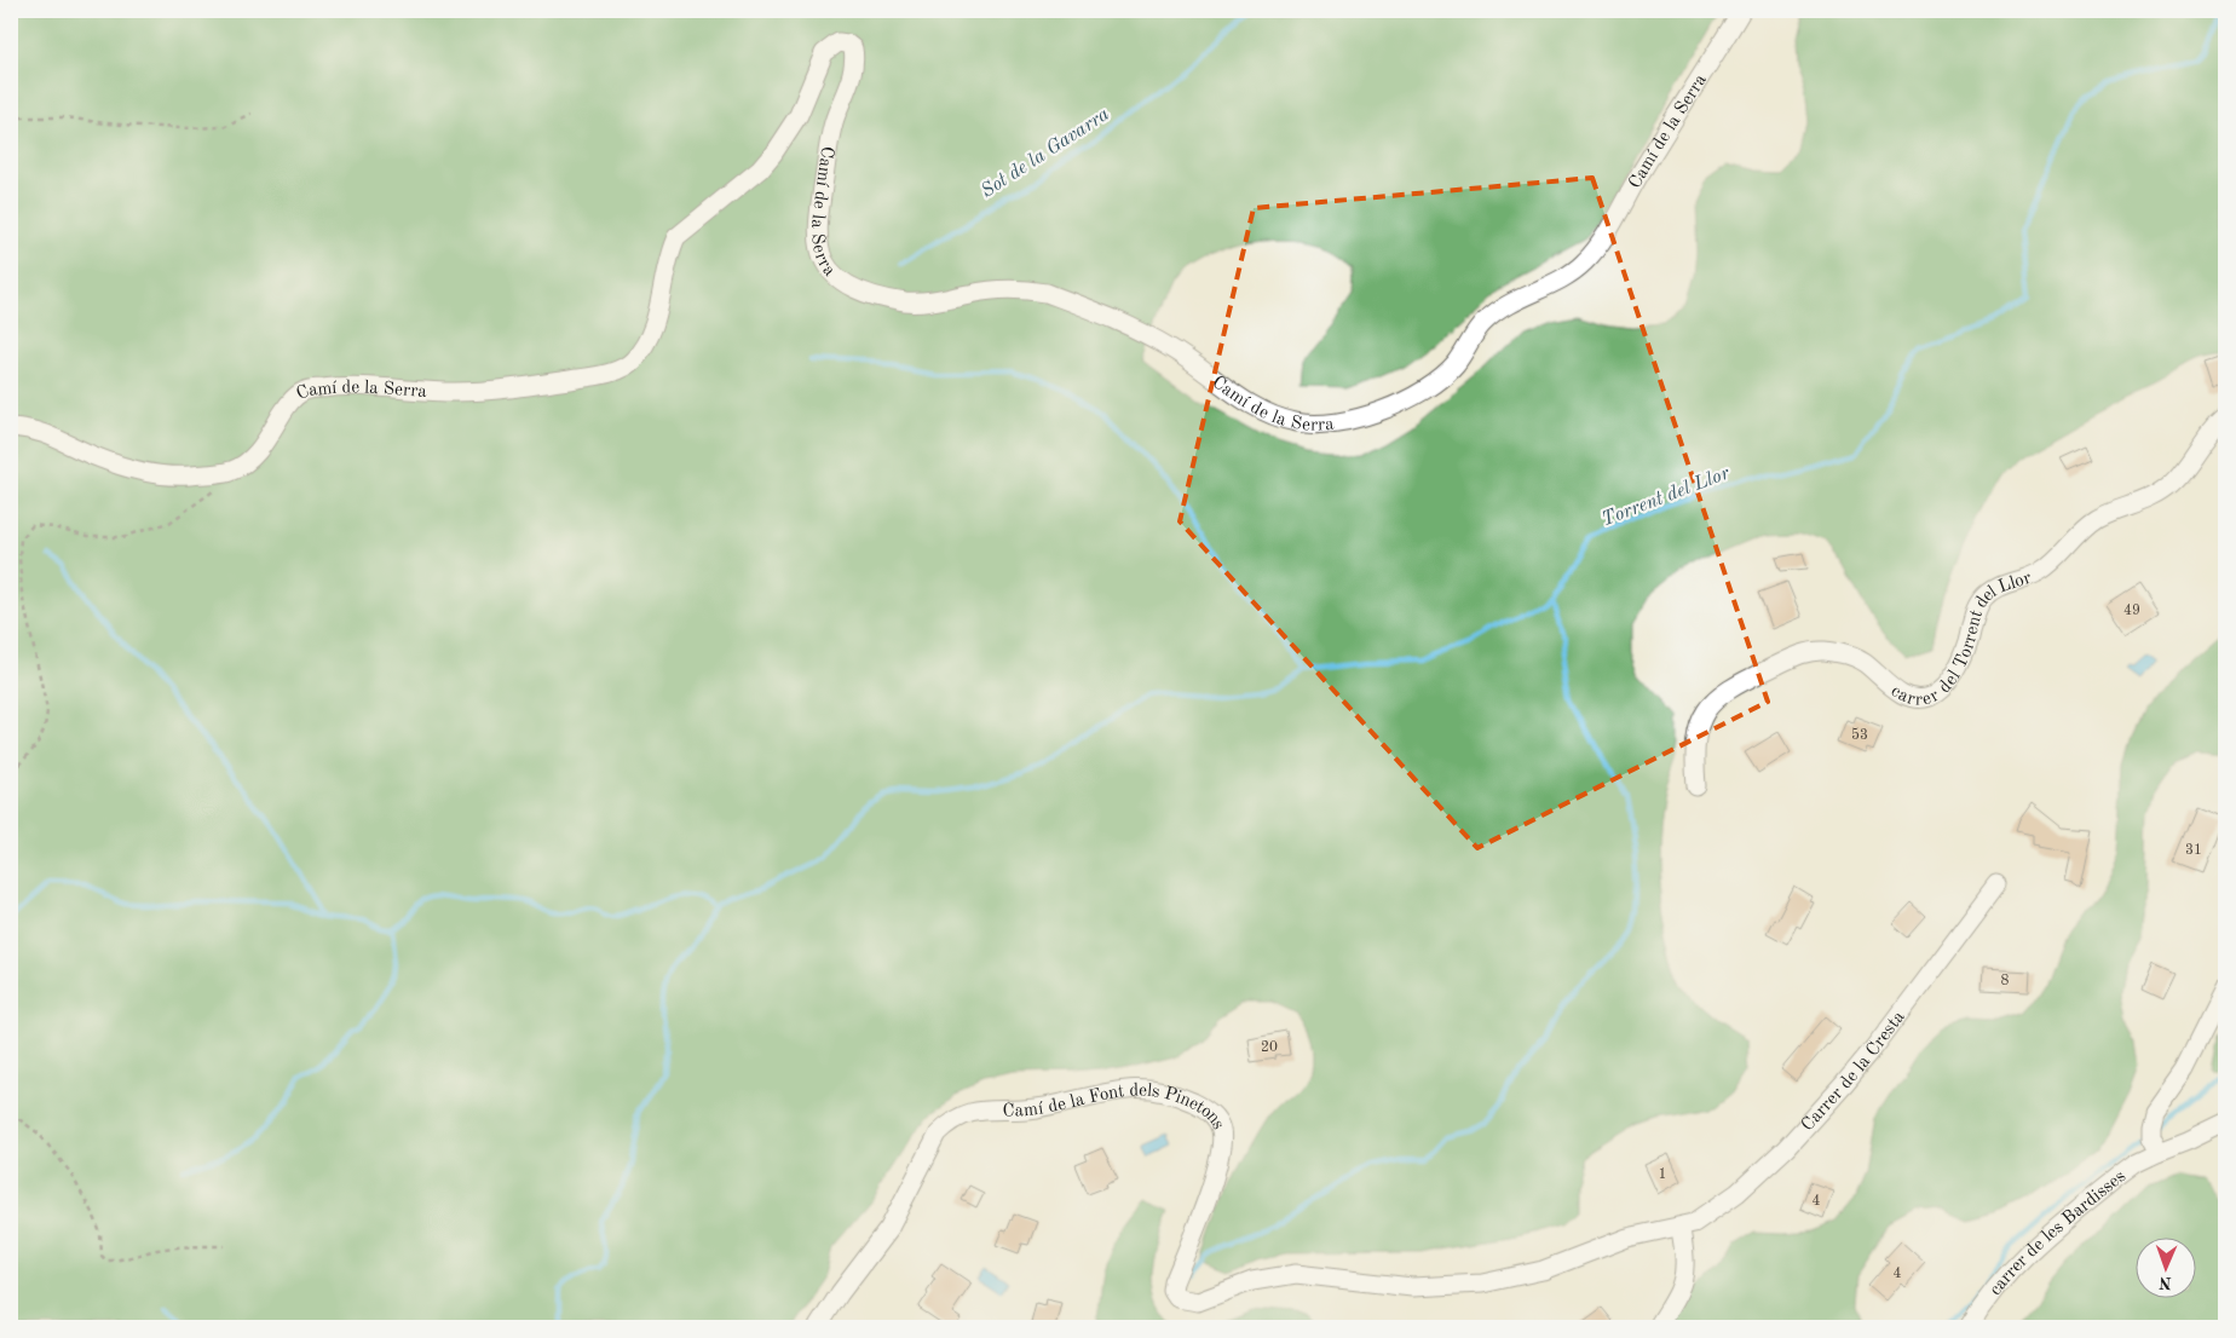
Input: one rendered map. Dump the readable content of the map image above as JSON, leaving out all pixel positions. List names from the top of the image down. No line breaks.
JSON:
{"streets":{"street":["Camí de la Serra","carrer del Torrent del Llor","Carrer de la Cresta","Camí de la Font dels Pinetons","carrer de les Bardisses"]},"crossings":[["Carrer de la Cresta","Camí de la Font dels Pinetons"]],"water":["Sot de la Gavarra","Torrent del Llor"],"house_numbers":["49","53","31","8","20","1","4","4"],"north":"bottom"}
